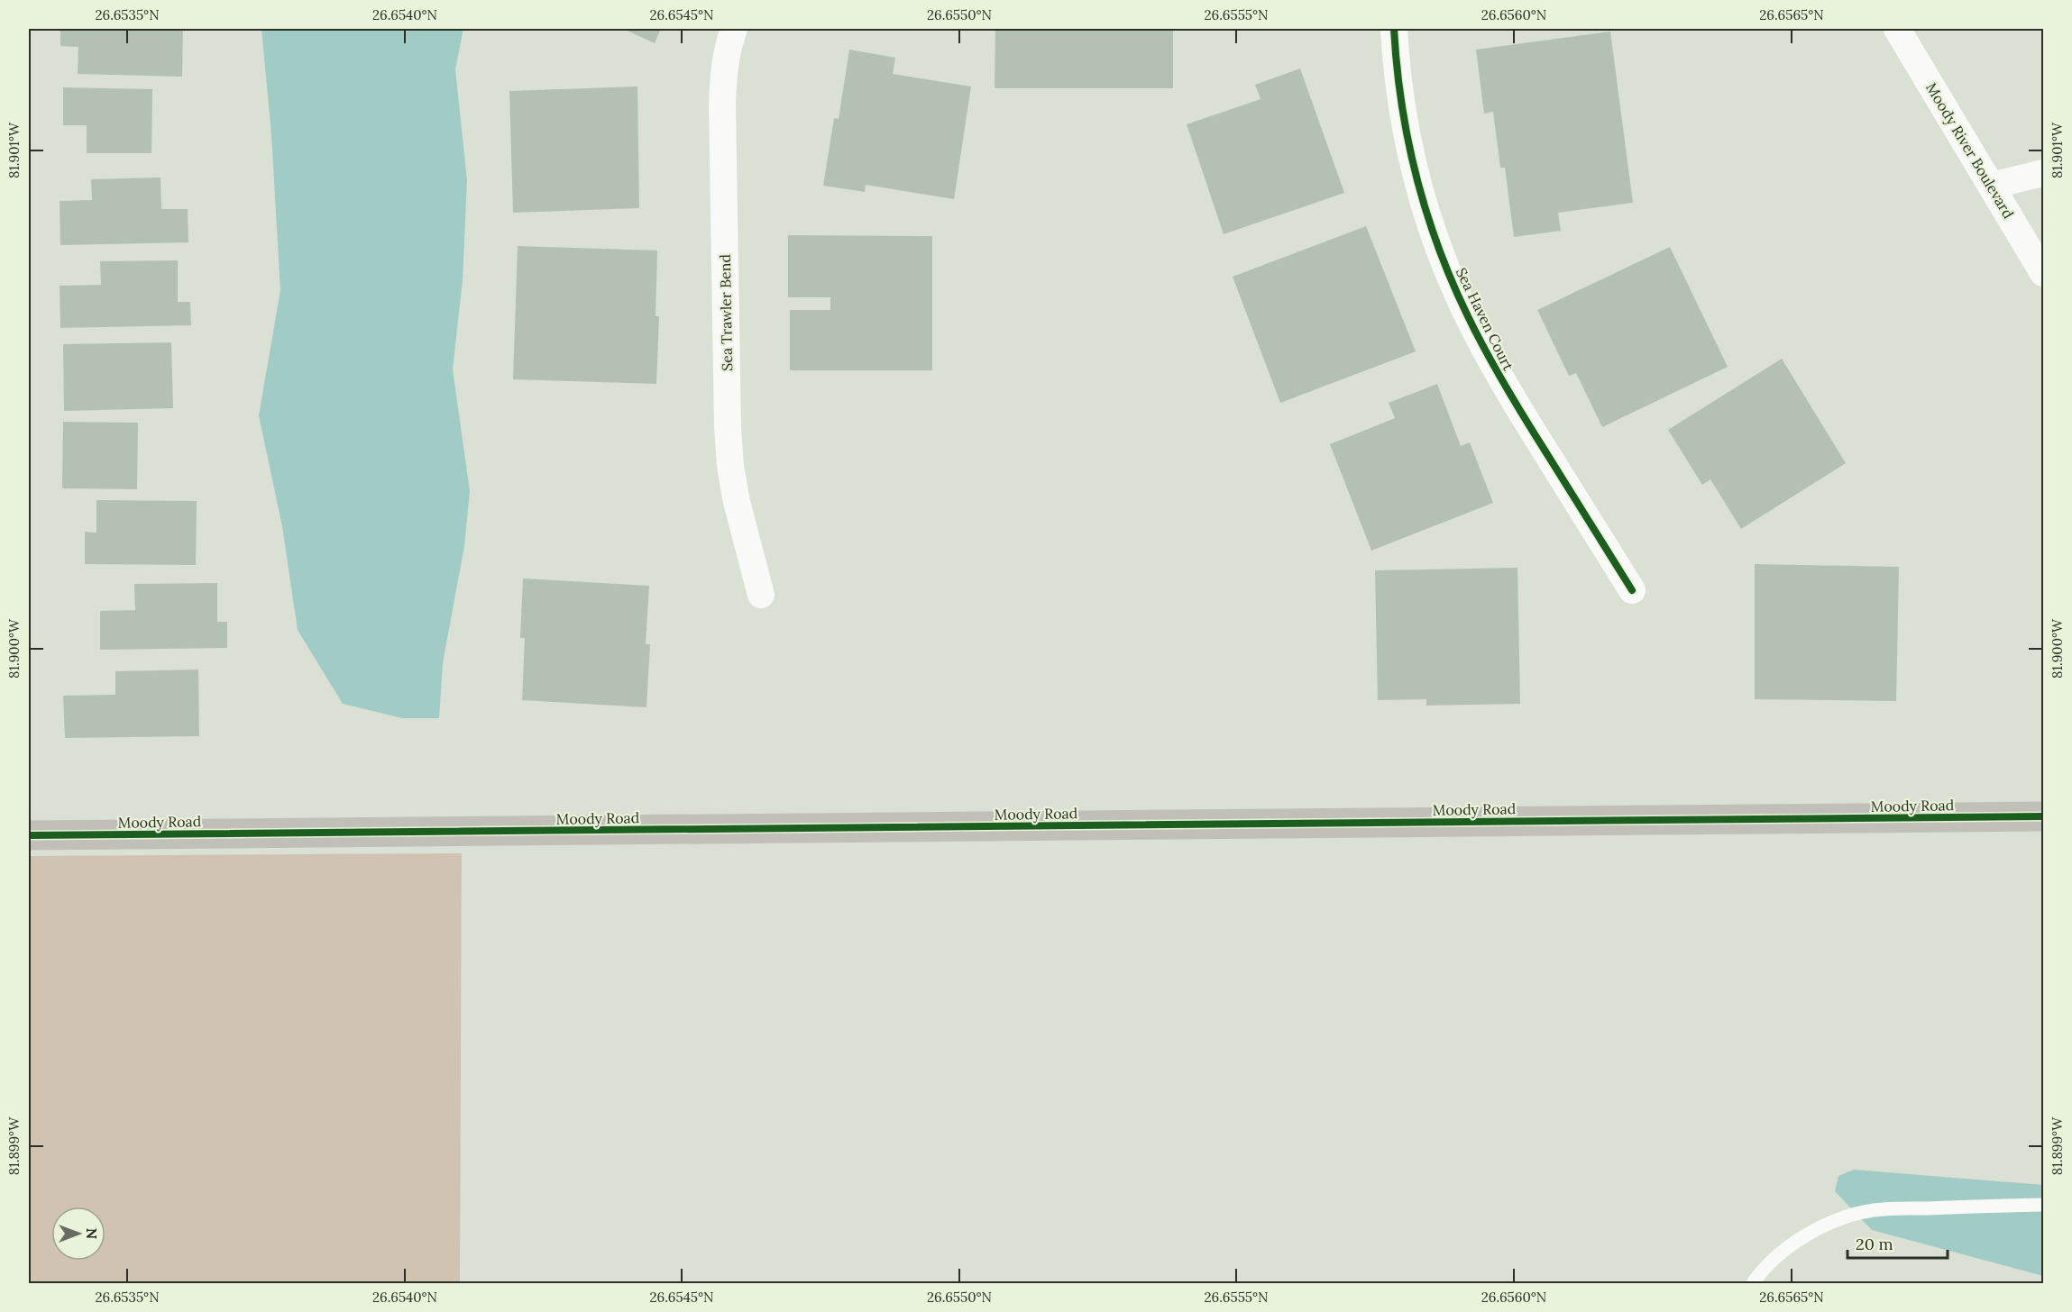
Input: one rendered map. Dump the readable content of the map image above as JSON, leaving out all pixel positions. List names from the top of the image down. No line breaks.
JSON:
{"streets":{"street":["Moody River Boulevard","Sea Trawler Bend","Sea Haven Court","Moody Road"]},"scale_bar":"20 m","north":"right","coordinates":["26.6535°N","26.6540°N","26.6545°N","26.6550°N","26.6555°N","26.6560°N","26.6565°N","81.901°W","81.900°W","81.899°W"]}
